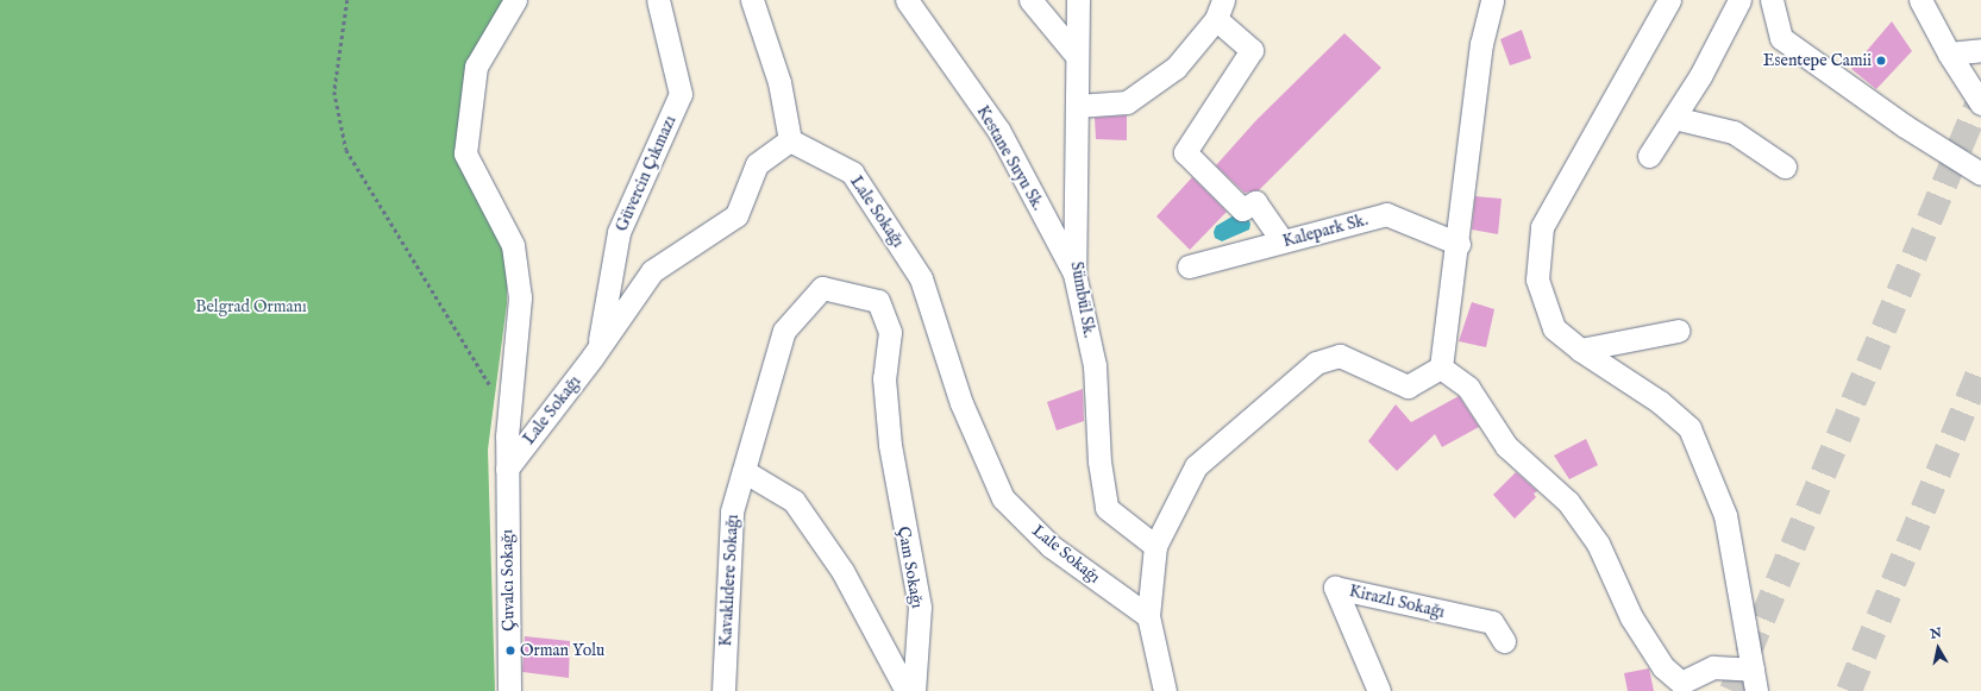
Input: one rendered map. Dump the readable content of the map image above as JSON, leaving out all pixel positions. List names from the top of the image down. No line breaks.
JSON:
{"streets":{"street":["Kestane Suyu Sk.","Güvercin Çıkmazı","Lale Sokağı","Kalepark Sk.","Sümbül Sk.","Çam Sokağı","Çuvalcı Sokağı","Kavaklıdere Sokağı","Kirazlı Sokağı"]},"crossings":[["Kestane Suyu Sk.","Sümbül Sk."],["Güvercin Çıkmazı","Lale Sokağı"],["Lale Sokağı","Çuvalcı Sokağı"],["Çam Sokağı","Kavaklıdere Sokağı"]],"parks":["Belgrad Ormanı"],"places":["Esentepe Camii","Orman Yolu"],"north":"top"}
